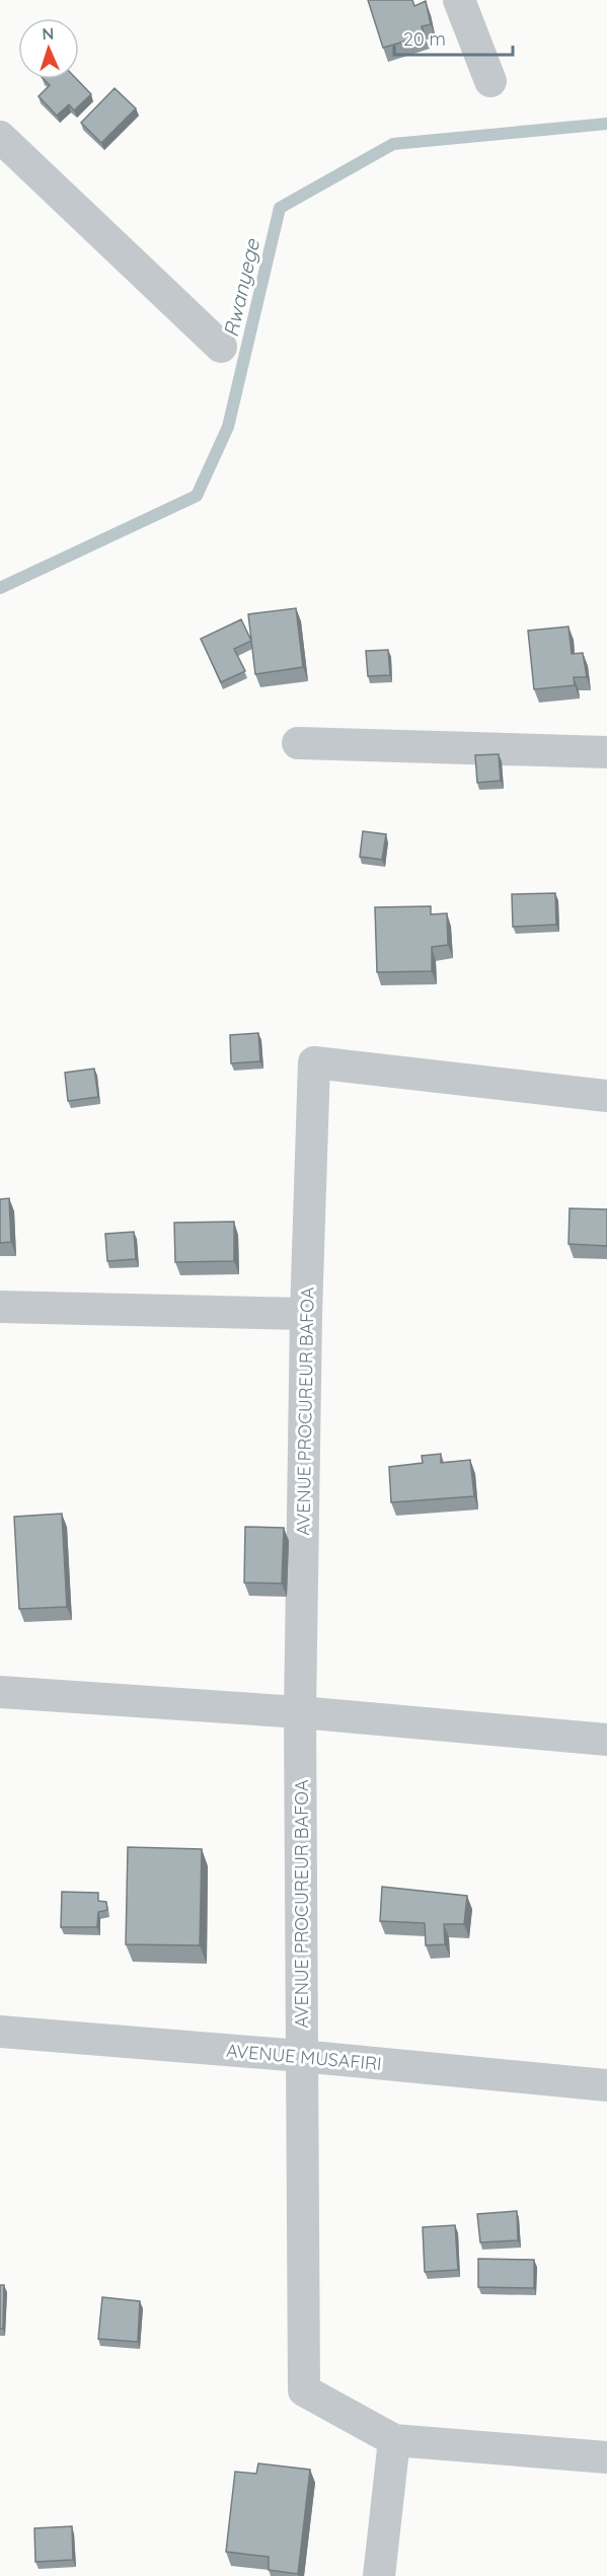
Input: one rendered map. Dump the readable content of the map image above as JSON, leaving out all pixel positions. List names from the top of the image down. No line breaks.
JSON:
{"streets":{"street":["AVENUE PROCUREUR BAFOA","AVENUE MUSAFIRI"]},"crossings":[["AVENUE PROCUREUR BAFOA","AVENUE MUSAFIRI"]],"water":["Rwanyege"],"scale_bar":"20 m","north":"top"}
